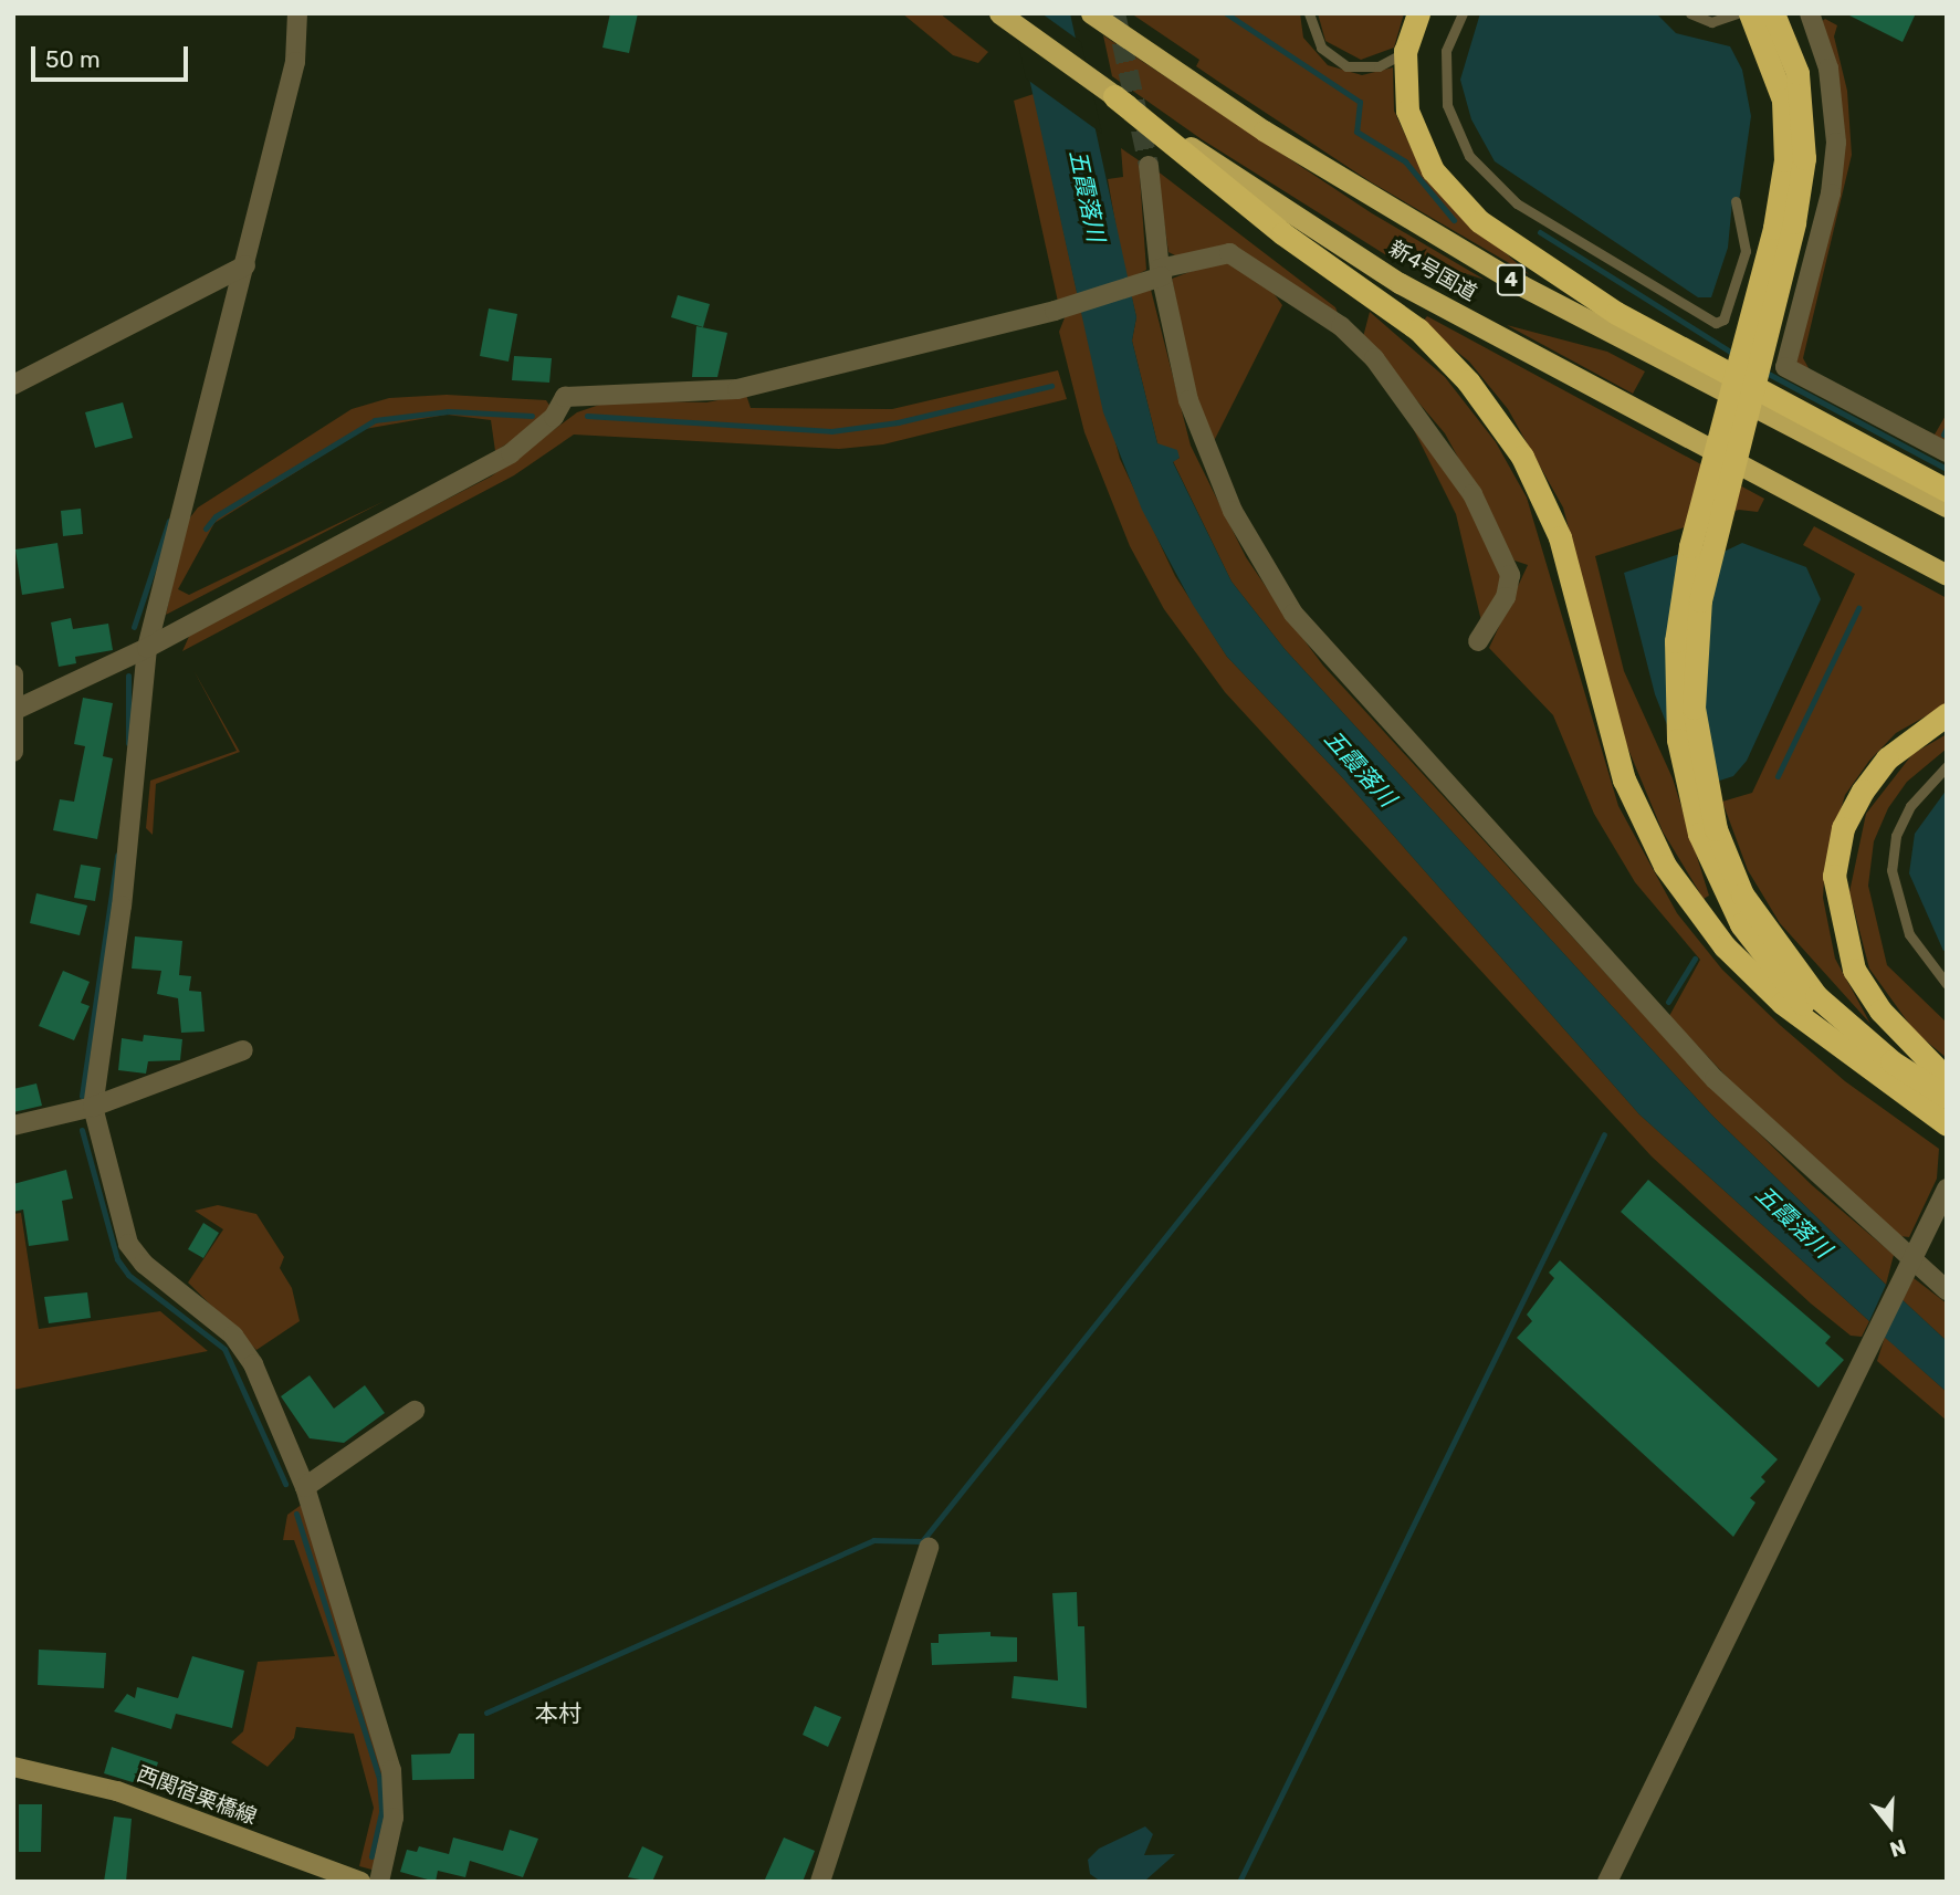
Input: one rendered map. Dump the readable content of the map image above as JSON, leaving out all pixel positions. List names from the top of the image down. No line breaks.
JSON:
{"streets":{"highway":["新4号国道","4"],"main road":["西関宿栗橋線"]},"districts":["本村"],"water":["五霞落川"],"scale_bar":"50 m","north":"bottom"}
